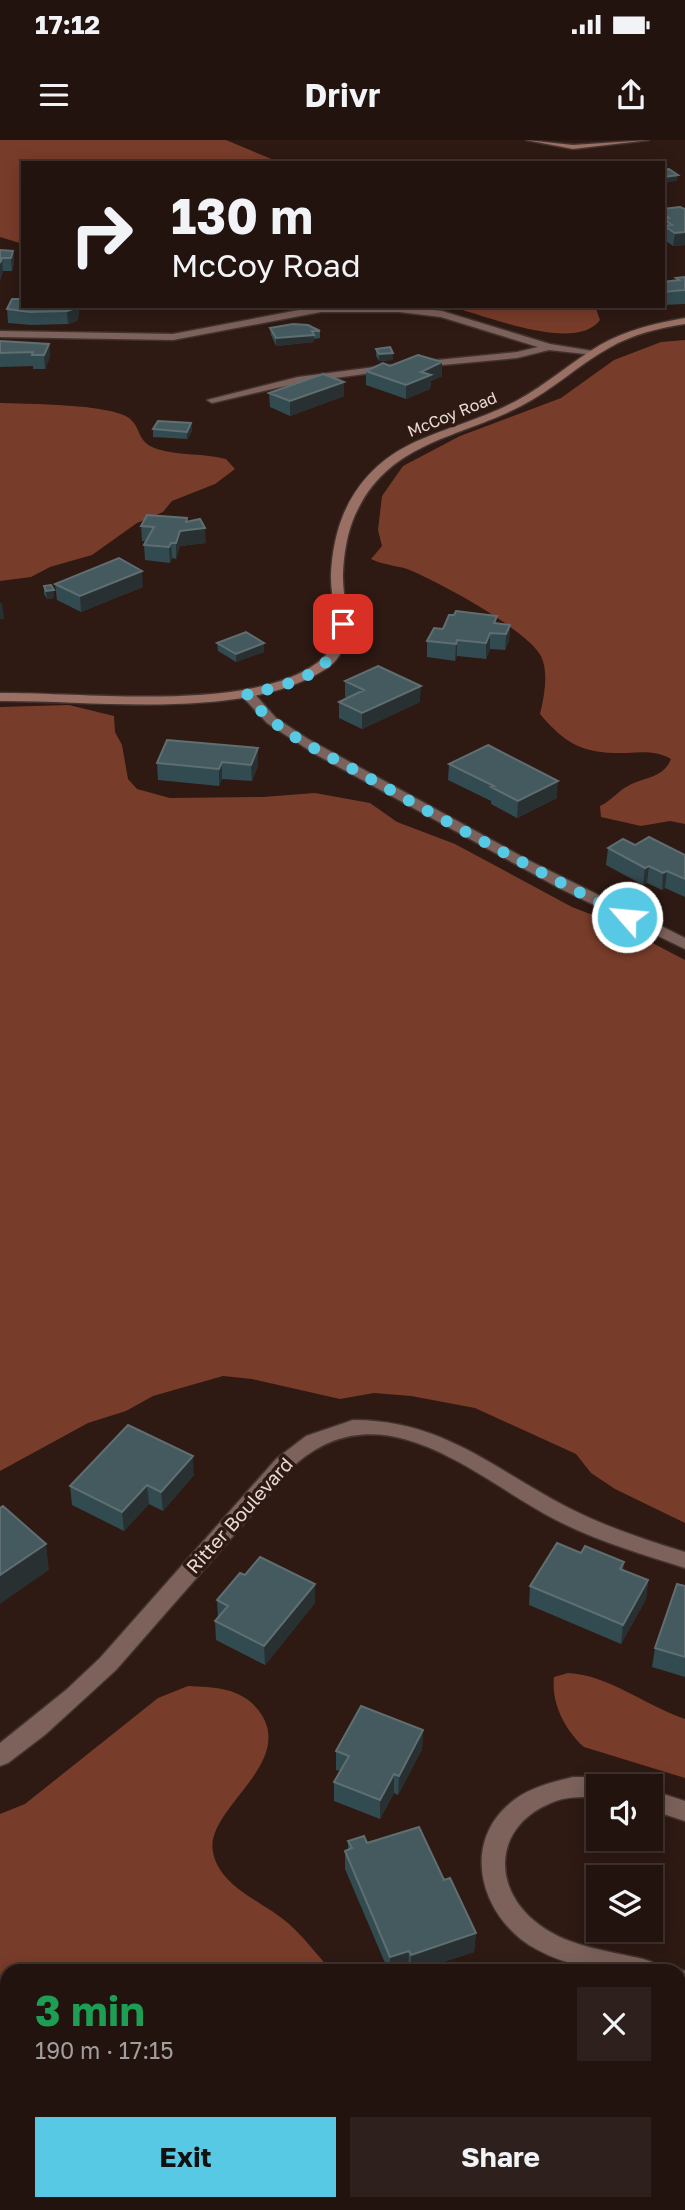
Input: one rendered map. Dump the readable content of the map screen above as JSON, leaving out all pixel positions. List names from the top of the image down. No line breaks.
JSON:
{"streets":{"street":["McCoy Road","Ritter Boulevard"]},"page":{"status":"17:12","header":"Drivr","turn":["130 m","McCoy Road"],"heading":["3 min","190 m · 17:15"],"buttons":["Exit","Share"]}}
